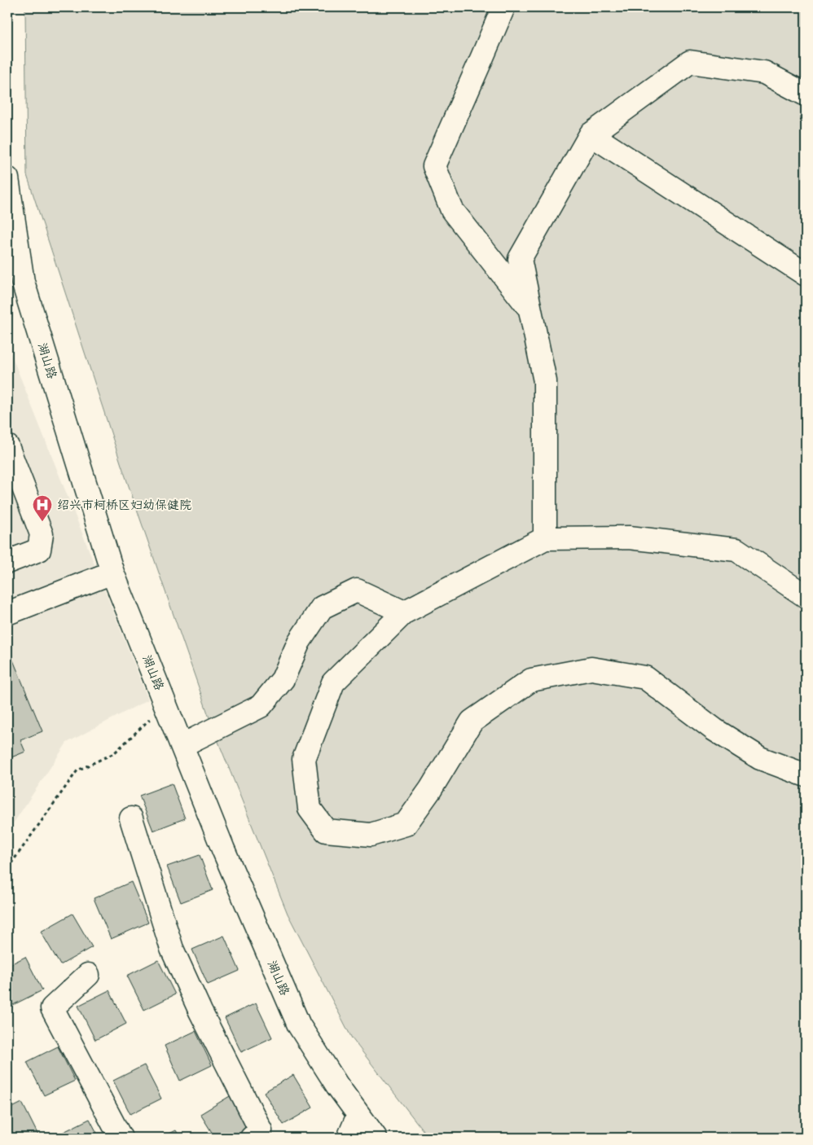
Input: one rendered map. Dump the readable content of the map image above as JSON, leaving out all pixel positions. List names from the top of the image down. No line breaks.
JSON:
{"streets":{"street":["湖山路"]},"places":{"hospital":["绍兴市柯桥区妇幼保健院"]}}
